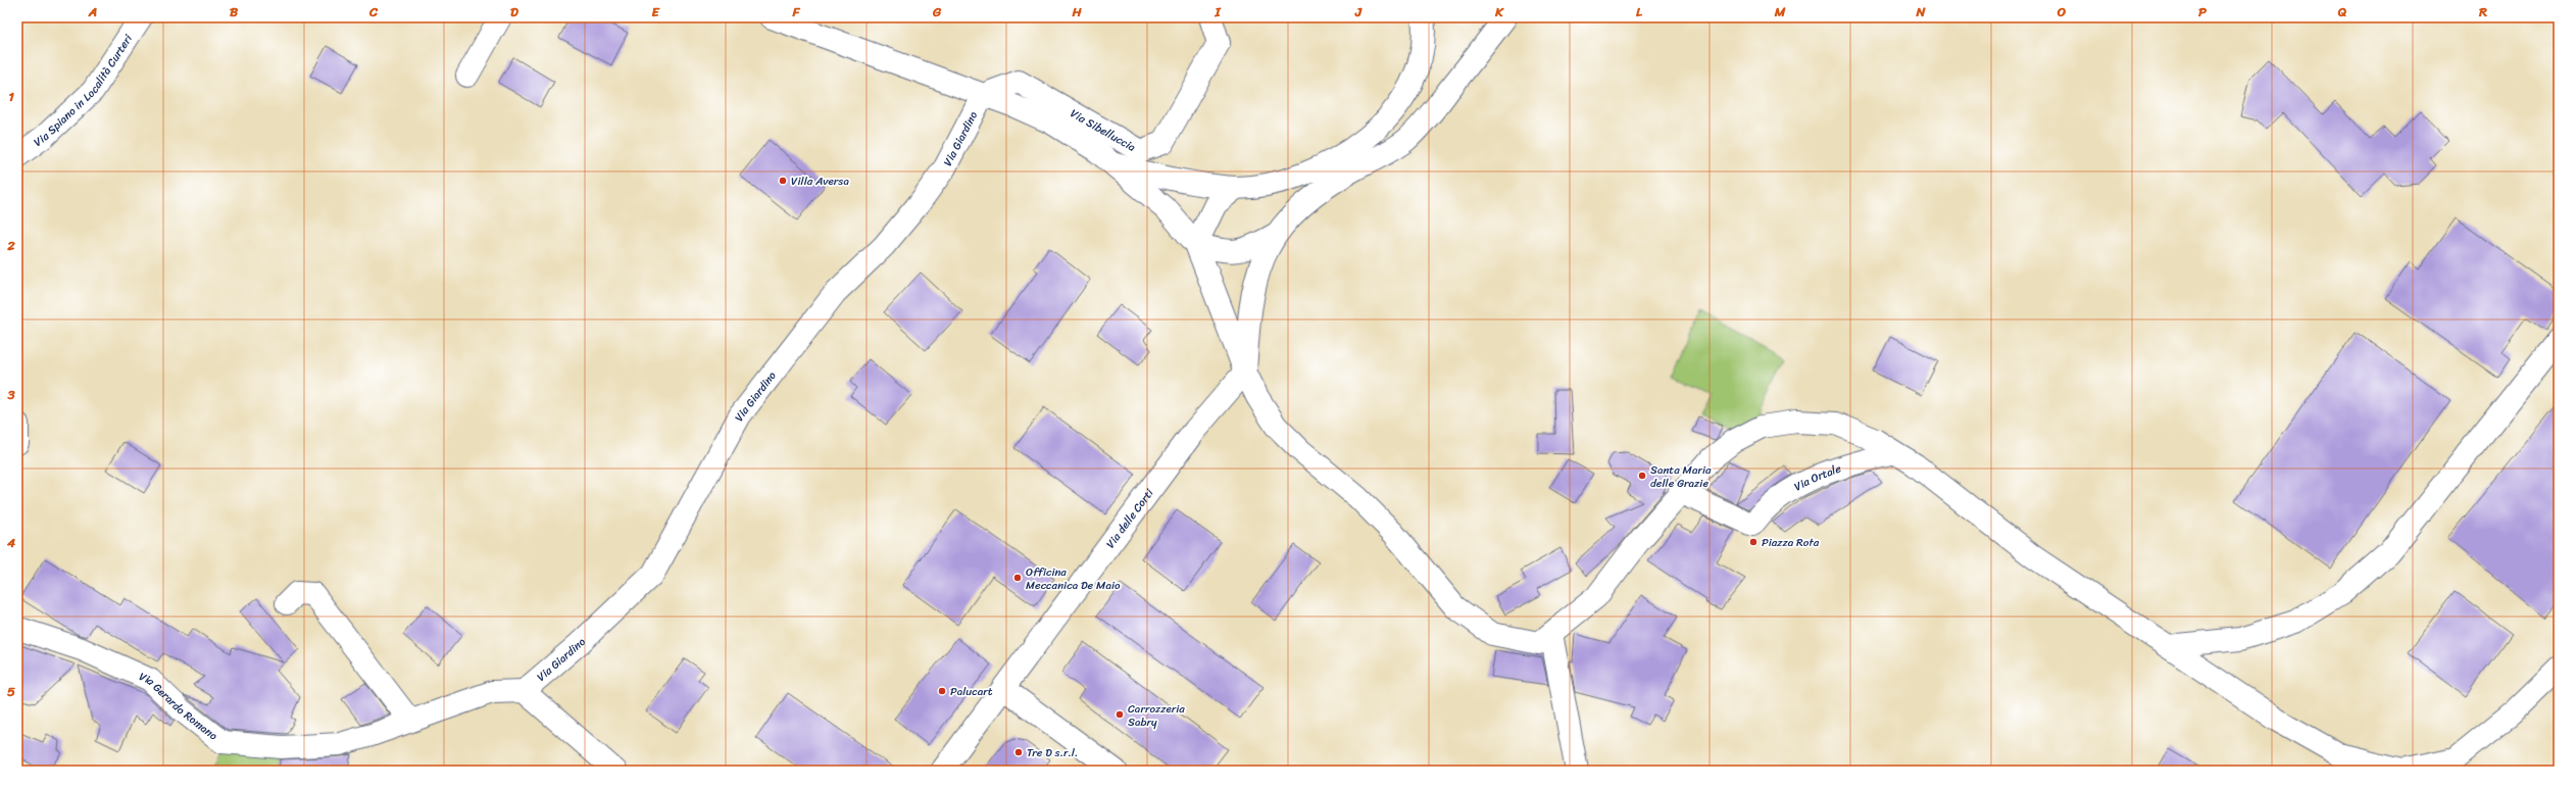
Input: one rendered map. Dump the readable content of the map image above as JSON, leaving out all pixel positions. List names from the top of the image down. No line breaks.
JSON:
{"streets":{"main road":["Via Spiano in Località Curteri","Via Sibelluccia","Via Giardino","Via Ortale","Via delle Corti","Via Gerardo Romano"]},"crossings":[["Via Sibelluccia","Via Giardino"]],"places":["Villa Aversa","Santa Maria delle Grazie","Piazza Rota","Officina Meccanica De Maio","Palucart","Carrozzeria Sabry","Tre D s.r.l."],"grid":{"columns":["A","B","C","D","E","F","G","H","I","J","K","L","M","N","O","P","Q","R"],"rows":["1","2","3","4","5"]}}
